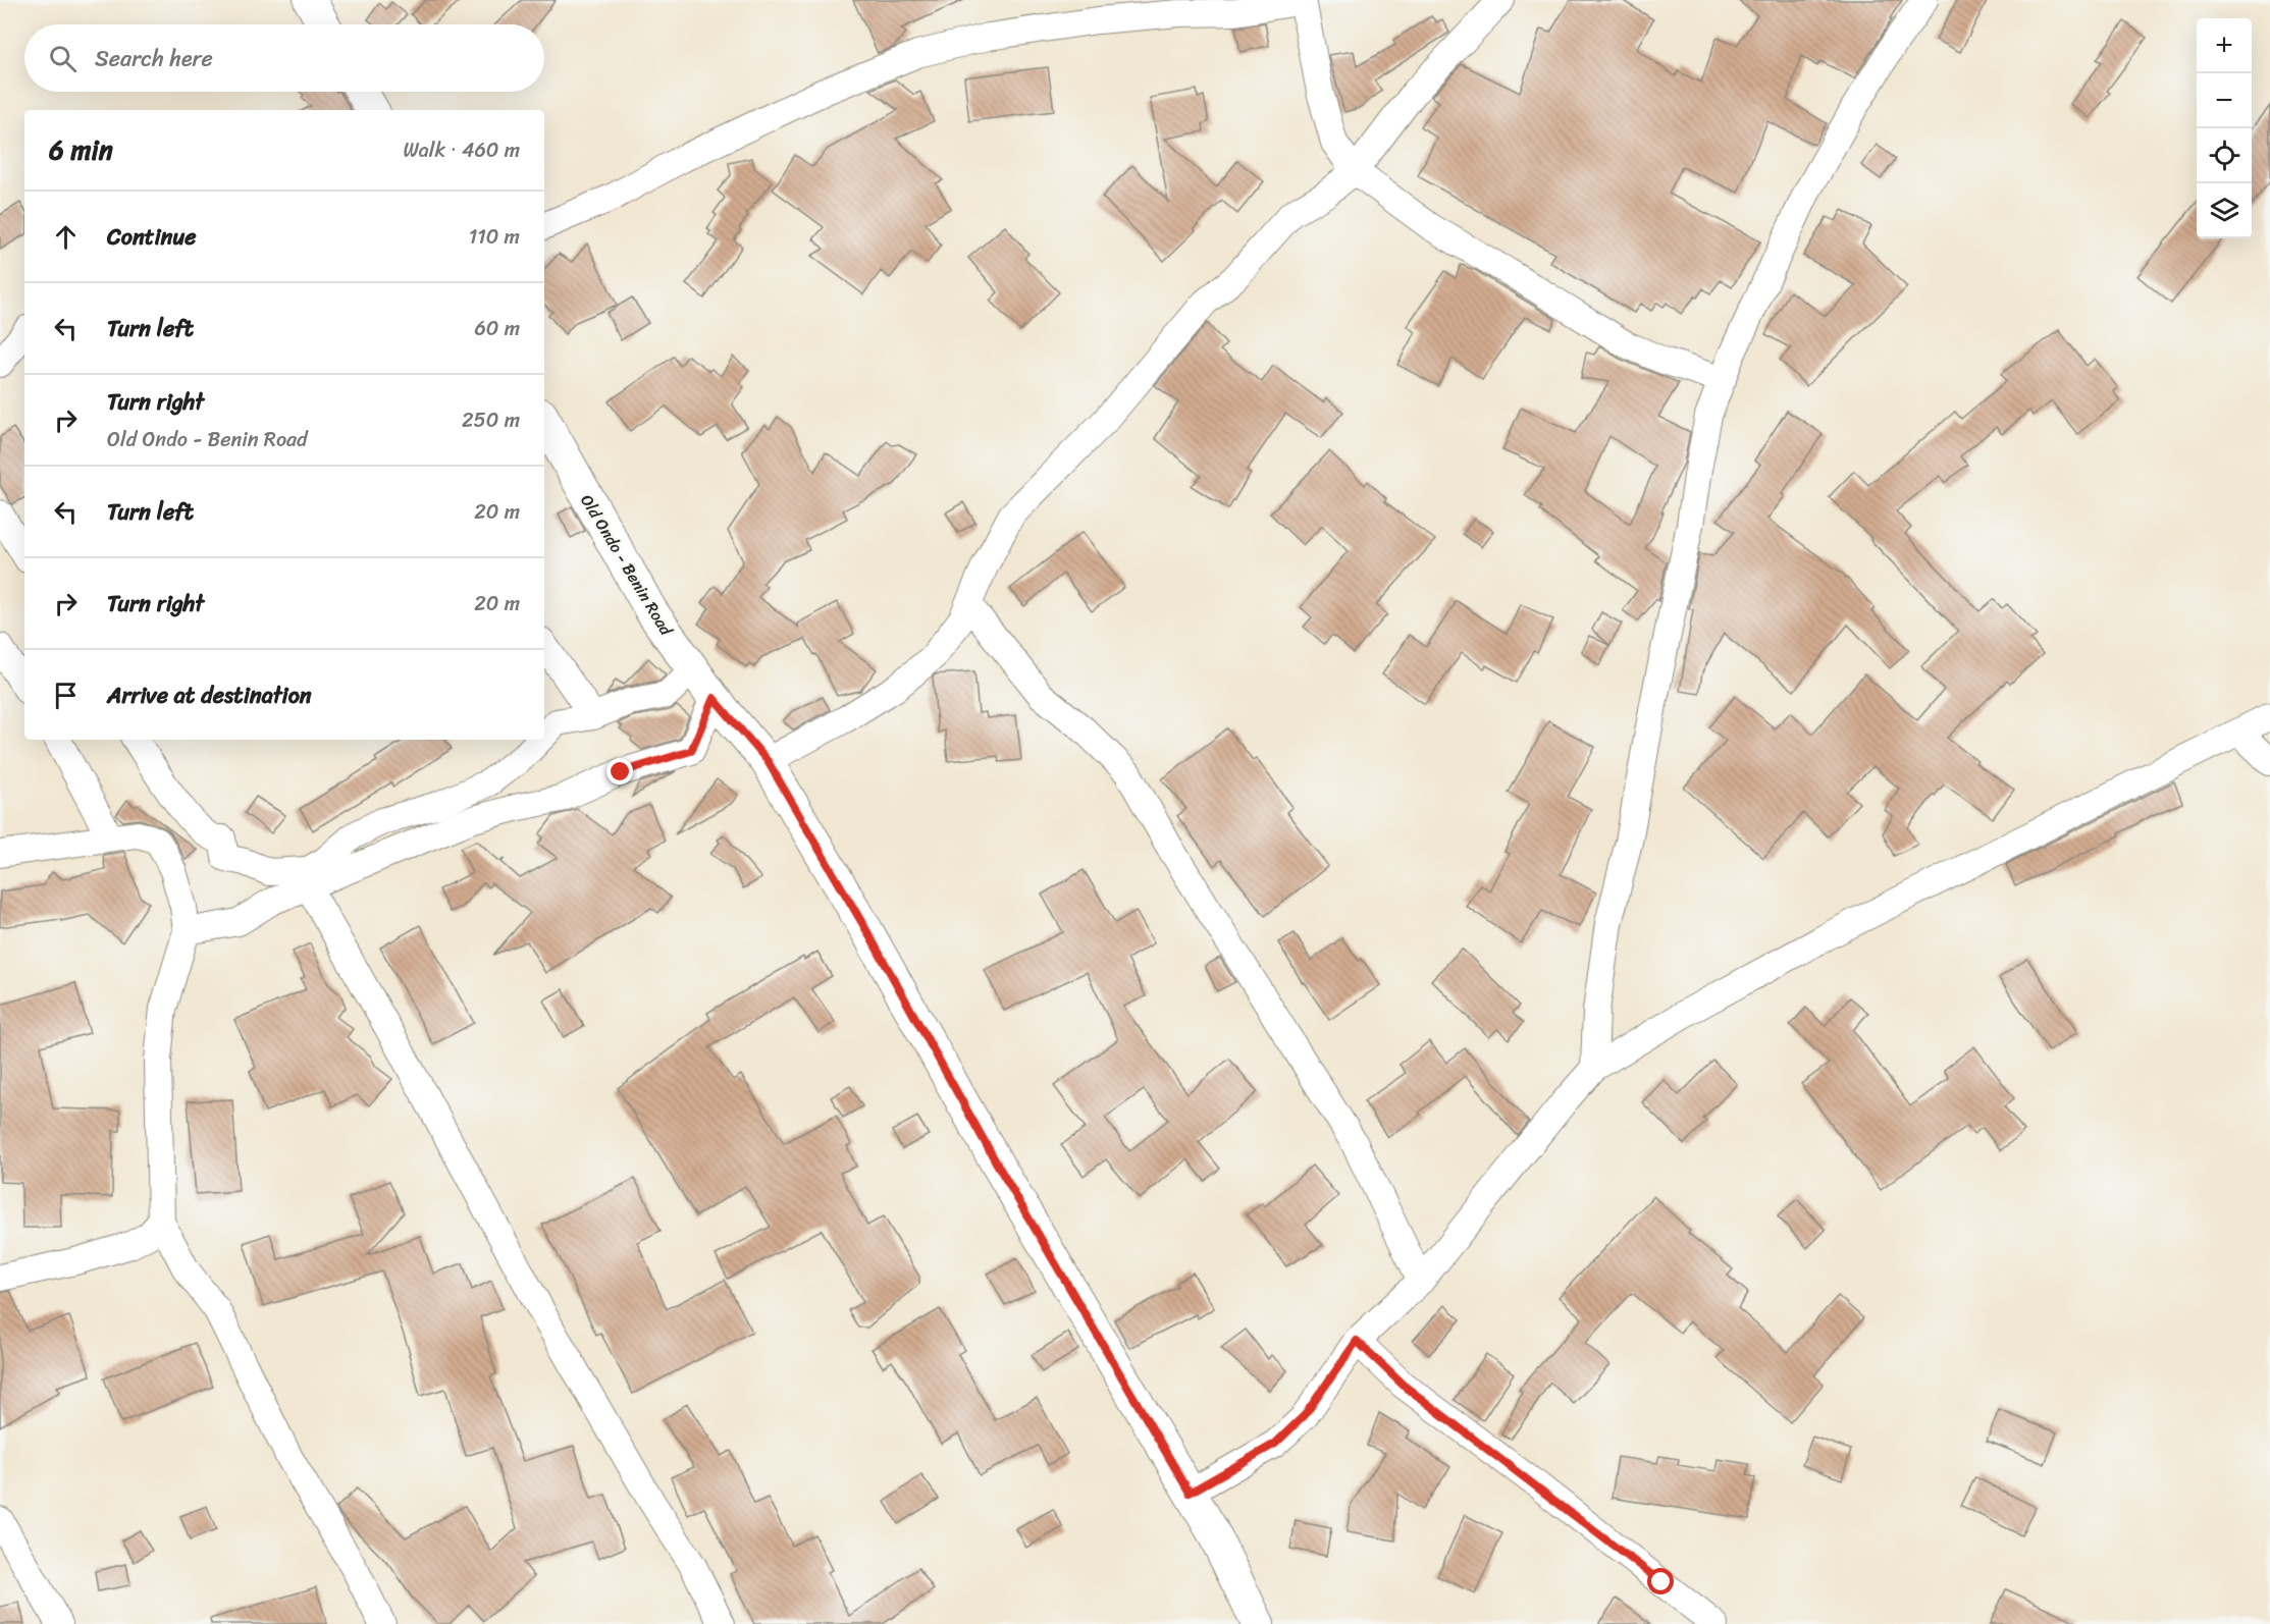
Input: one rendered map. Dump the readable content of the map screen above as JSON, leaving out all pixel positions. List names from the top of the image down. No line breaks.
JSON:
{"streets":{"main road":["Old Ondo - Benin Road"]},"page":{"map_buttons":["+","−"],"search":"Search here","heading":["6 min","Walk · 460 m"],"list":[["Continue","110 m"],["Turn left","60 m"],["Turn right","Old Ondo - Benin Road","250 m"],["Turn left","20 m"],["Turn right","20 m"],"Arrive at destination"]}}
